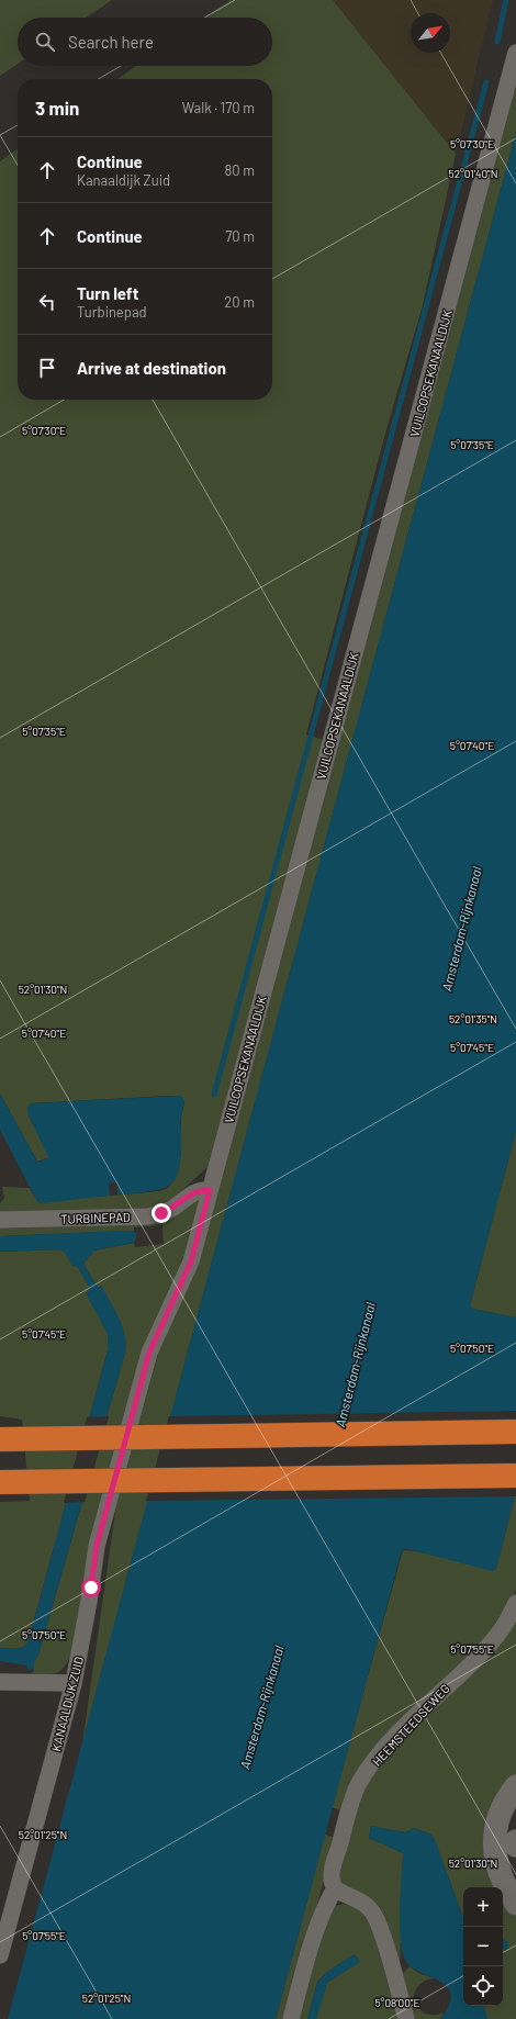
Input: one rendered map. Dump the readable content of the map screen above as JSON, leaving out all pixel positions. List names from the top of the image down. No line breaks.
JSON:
{"streets":{"street":["VUILCOPSEKANAALDIJK","TURBINEPAD","KANAALDIJK ZUID","HEEMSTEEDSEWEG"]},"crossings":[["VUILCOPSEKANAALDIJK","TURBINEPAD"],["VUILCOPSEKANAALDIJK","KANAALDIJK ZUID"]],"water":["Amsterdam-Rijnkanaal"],"north":"top right","page":{"search":"Search here","heading":["3 min","Walk · 170 m"],"list":[["Continue","Kanaaldijk Zuid","80 m"],["Continue","70 m"],["Turn left","Turbinepad","20 m"],"Arrive at destination"],"map_buttons":["+","−"]},"coordinates":["5°07'30\"E","52°01'40\"N","5°07'35\"E","5°07'40\"E","52°01'30\"N","52°01'35\"N","5°07'45\"E","5°07'50\"E","5°07'55\"E","52°01'25\"N","5°08'00\"E"]}
